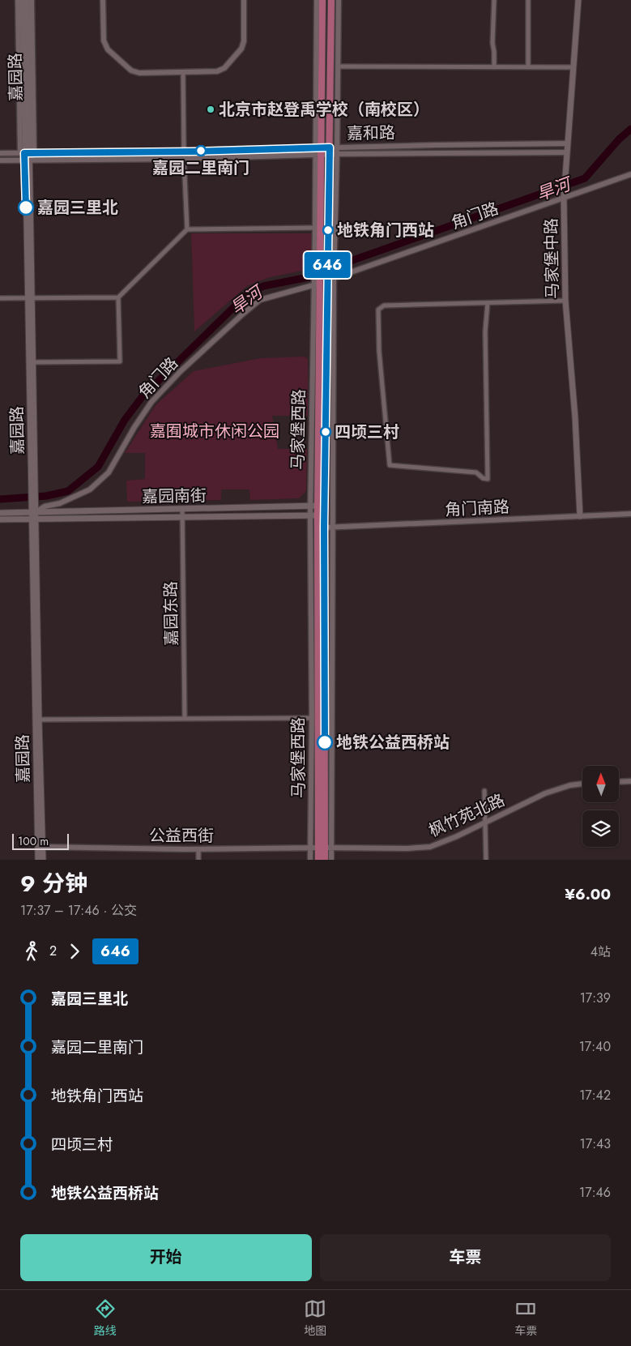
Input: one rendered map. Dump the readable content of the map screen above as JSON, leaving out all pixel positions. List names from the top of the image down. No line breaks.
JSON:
{"streets":{"main road":["嘉园路","角门路","马家堡中路","马家堡西路","嘉园南街"],"street":["嘉和路","角门南路","嘉园东路","枫竹苑北路","公益西街"]},"crossings":[["嘉园路","嘉和路"],["嘉园路","角门路"],["嘉园路","嘉园南街"],["嘉园路","公益西街"],["嘉和路","马家堡中路"],["嘉和路","马家堡西路"],["角门路","马家堡中路"],["角门路","马家堡西路"],["角门路","嘉园南街"],["马家堡中路","角门南路"],["马家堡西路","嘉园南街"],["马家堡西路","角门南路"],["马家堡西路","枫竹苑北路"],["马家堡西路","公益西街"],["嘉园南街","嘉园东路"],["枫竹苑北路","公益西街"]],"water":["旱河"],"parks":["嘉囿城市休闲公园"],"places":["北京市赵登禹学校（南校区）","嘉园二里南门","嘉园三里北","地铁角门西站","四顷三村","地铁公益西桥站"],"lines":["bus line 646"],"scale_bar":"100 m","north":"top","page":{"on_map":"646","scale":"100 m","heading":["9 分钟","17:37 – 17:46 · 公交","¥6.00"],"legs":["2","646","4站"],"list":[{"name":"嘉园三里北","value":"17:39"},{"name":"嘉园二里南门","value":"17:40"},{"name":"地铁角门西站","value":"17:42"},{"name":"四顷三村","value":"17:43"},{"name":"地铁公益西桥站","value":"17:46"}],"buttons":["开始","车票"],"tabs":["路线","地图","车票"]}}
